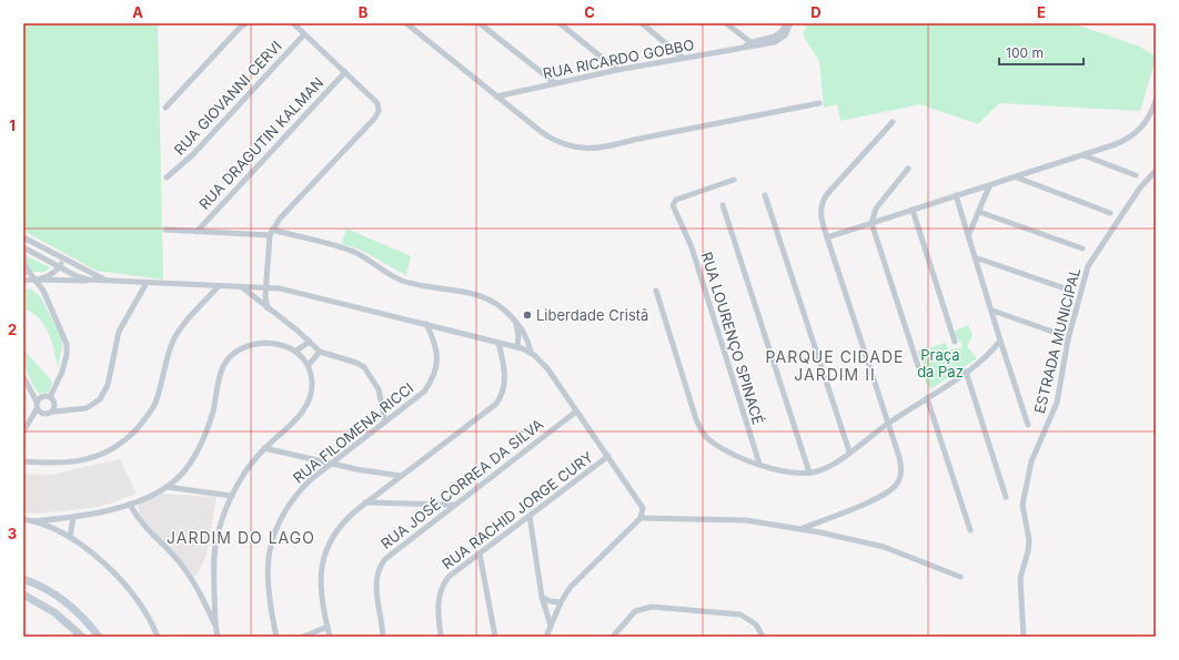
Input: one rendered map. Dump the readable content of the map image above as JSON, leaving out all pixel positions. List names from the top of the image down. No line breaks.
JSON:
{"streets":{"street":["RUA RICARDO GOBBO","RUA GIOVANNI CERVI","RUA DRAGUTIN KALMAN","RUA LOURENÇO SPINACÉ","ESTRADA MUNICIPAL","RUA FILOMENA RICCI","RUA JOSÉ CORREA DA SILVA","RUA RACHID JORGE CURY"]},"districts":["PARQUE CIDADE JARDIM II","JARDIM DO LAGO"],"parks":["Praça da Paz"],"places":["Liberdade Cristã"],"scale_bar":"100 m","grid":{"columns":["A","B","C","D","E"],"rows":["1","2","3"]}}
